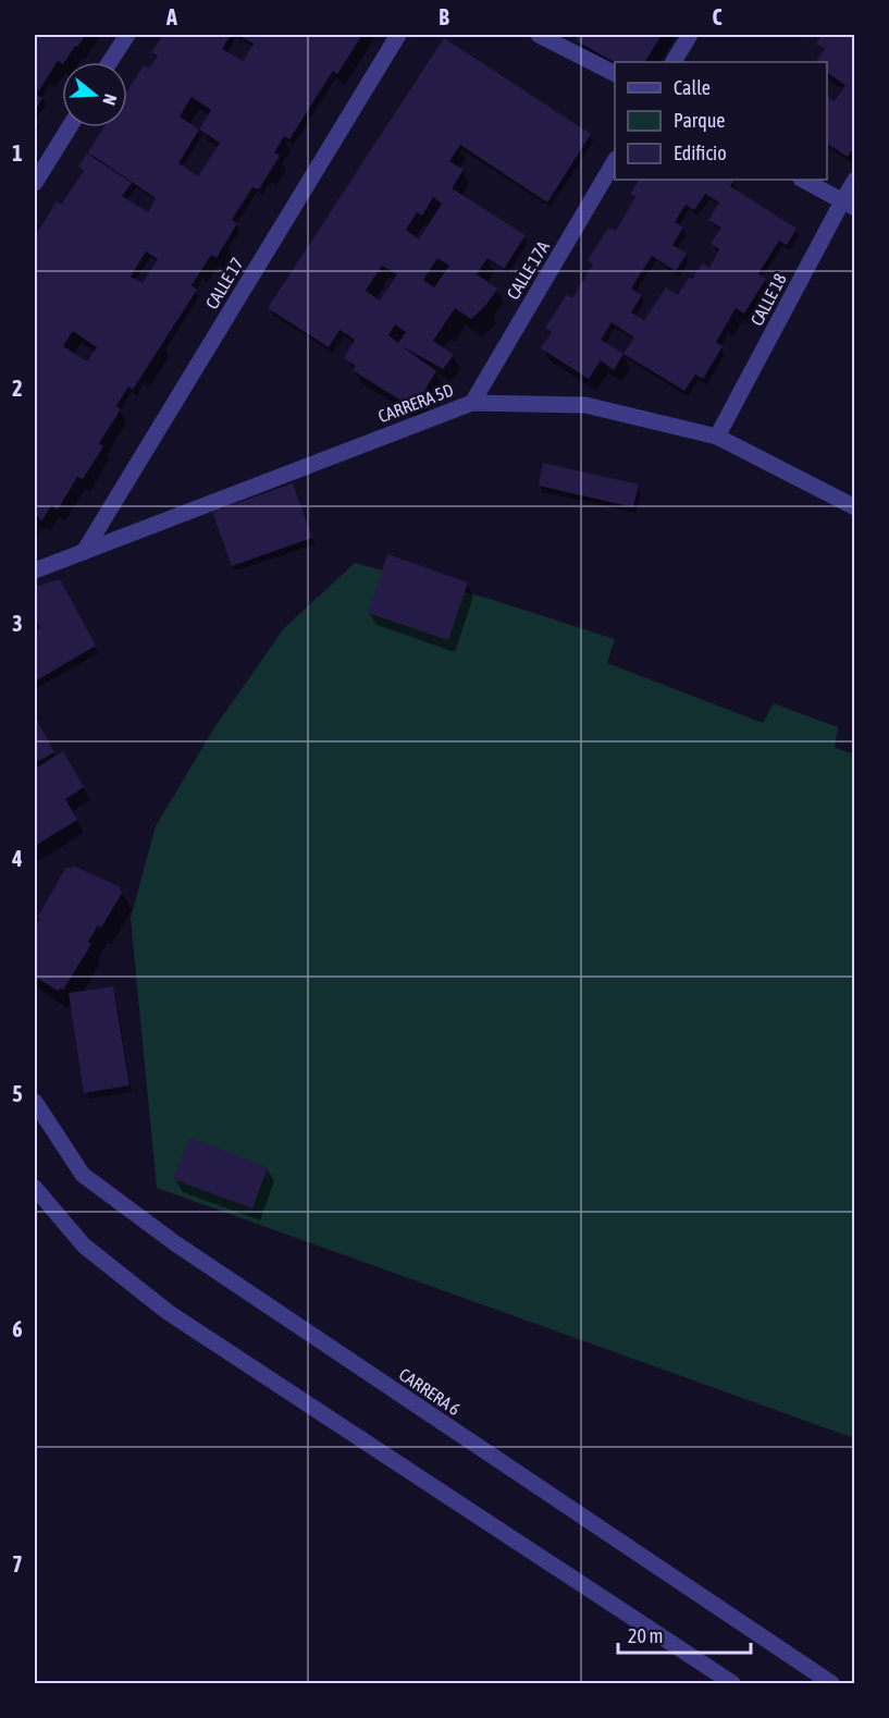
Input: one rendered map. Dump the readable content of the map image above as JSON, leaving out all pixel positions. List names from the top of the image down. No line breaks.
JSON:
{"streets":{"street":["CALLE 17A","CALLE 17","CALLE 18","CARRERA 5D","CARRERA 6"]},"crossings":[["CALLE 17A","CARRERA 5D"],["CALLE 17","CARRERA 5D"],["CALLE 18","CARRERA 5D"]],"legend":["Calle","Parque","Edificio"],"scale_bar":"20 m","north":"right","grid":{"columns":["A","B","C"],"rows":["1","2","3","4","5","6","7"]}}
